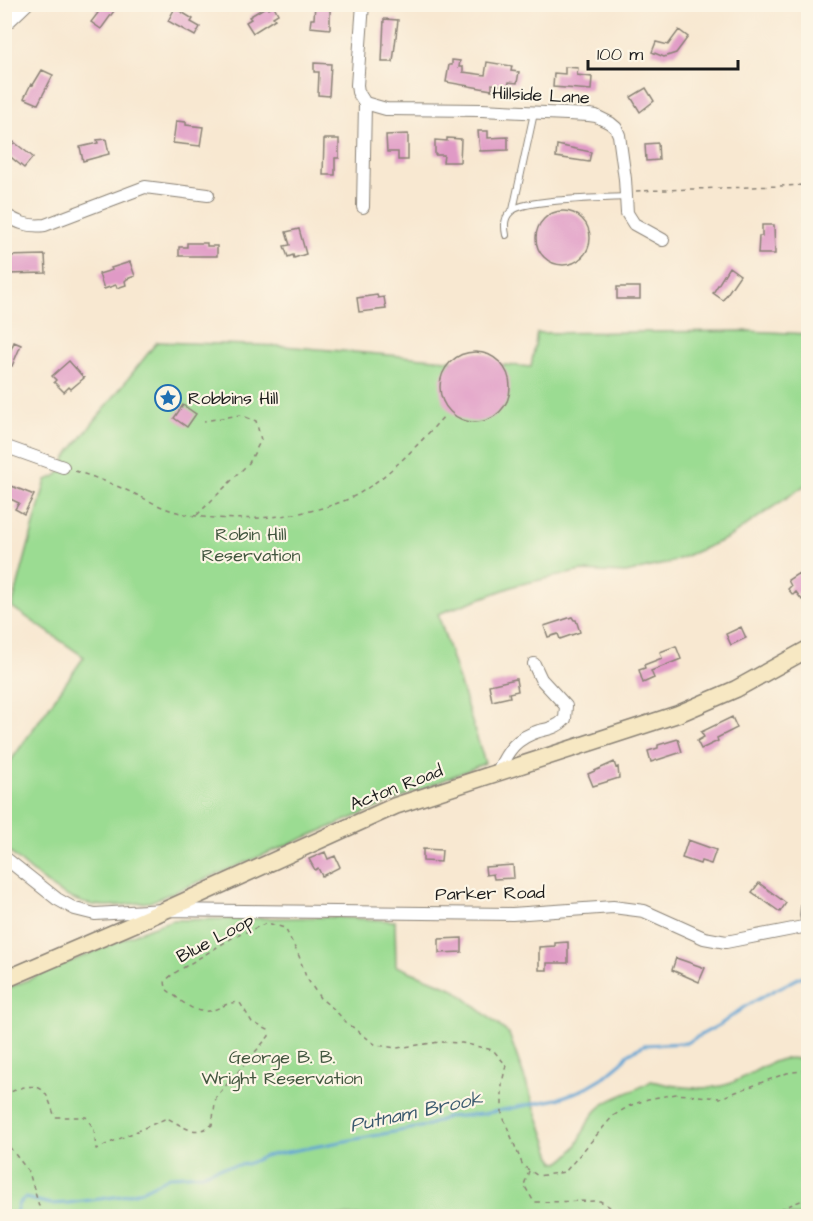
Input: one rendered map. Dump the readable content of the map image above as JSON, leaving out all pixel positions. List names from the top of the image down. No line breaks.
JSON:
{"streets":{"main road":["Acton Road"],"street":["Hillside Lane","Parker Road"],"path":["Blue Loop"]},"crossings":[["Acton Road","Parker Road"]],"water":["Putnam Brook"],"parks":["Robin Hill Reservation","George B. B. Wright Reservation"],"places":{"place":["Robbins Hill"]},"scale_bar":"100 m"}
